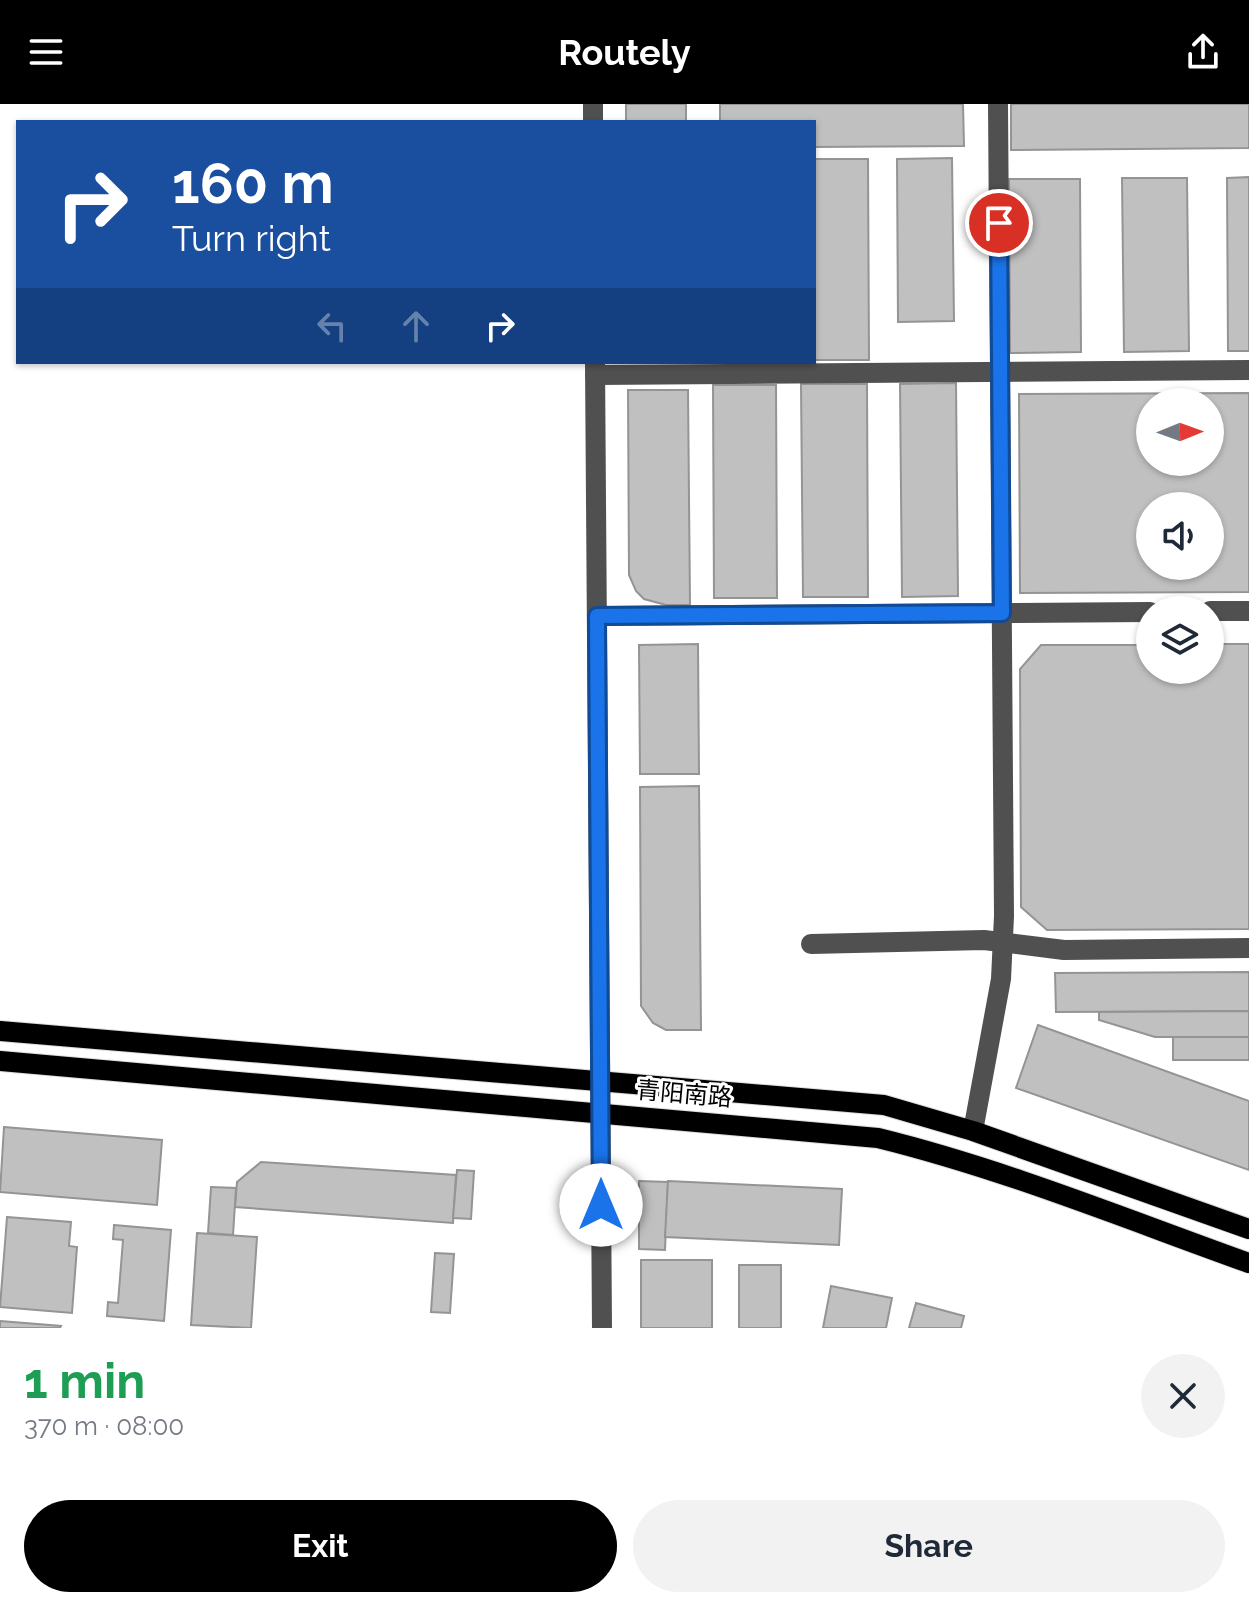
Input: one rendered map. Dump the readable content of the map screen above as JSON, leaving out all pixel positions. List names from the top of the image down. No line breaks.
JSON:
{"streets":{"main road":["青阳南路"]},"north":"right","page":{"header":"Routely","turn":["160 m","Turn right"],"heading":["1 min","370 m · 08:00"],"buttons":["Exit","Share"]}}
